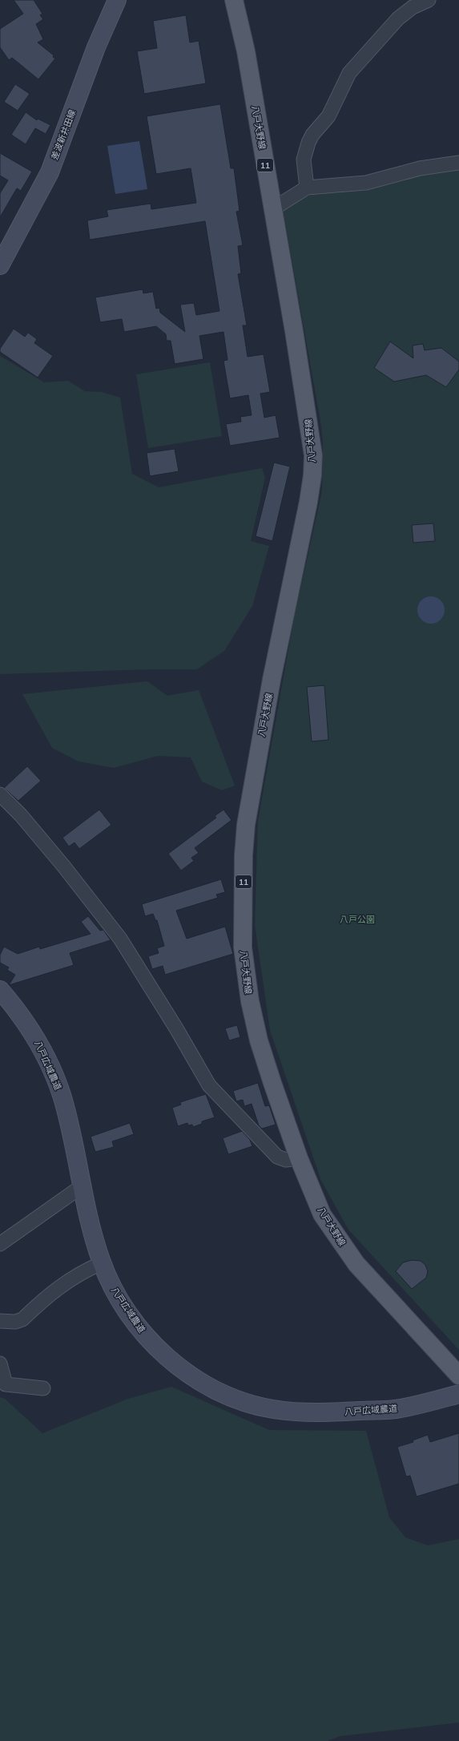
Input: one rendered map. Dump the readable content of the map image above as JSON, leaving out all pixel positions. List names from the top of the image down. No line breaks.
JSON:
{"streets":{"main road":["八戸大野線","11"],"street":["差波新井田線","八戸広域農道"]},"parks":["八戸公園"]}
